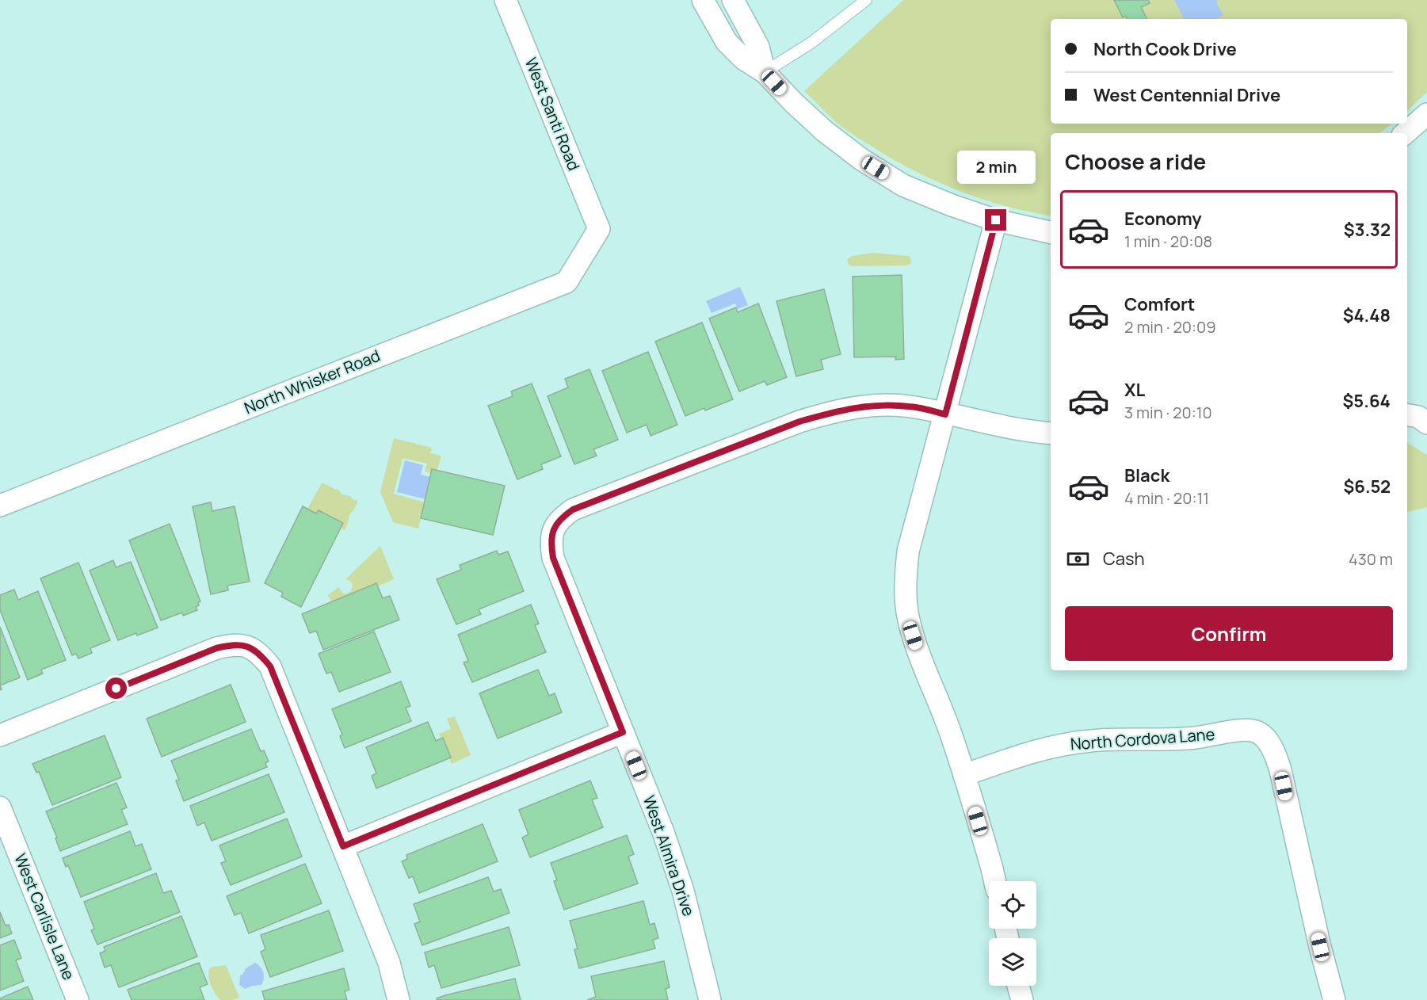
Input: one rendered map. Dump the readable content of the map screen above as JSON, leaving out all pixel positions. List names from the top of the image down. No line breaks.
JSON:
{"streets":{"street":["West Santi Road","North Whisker Road","North Cordova Lane","West Almira Drive","West Carlisle Lane"]},"crossings":[["West Santi Road","North Whisker Road"]],"page":{"banner":["North Cook Drive","West Centennial Drive"],"heading":"Choose a ride","bubble":"2 min","list":[{"name":"Economy","note":"1 min · 20:08","value":"$3.32"},{"name":"Comfort","note":"2 min · 20:09","value":"$4.48"},{"name":"XL","note":"3 min · 20:10","value":"$5.64"},{"name":"Black","note":"4 min · 20:11","value":"$6.52"}],"pay":["Cash","430 m"],"buttons":"Confirm"}}
